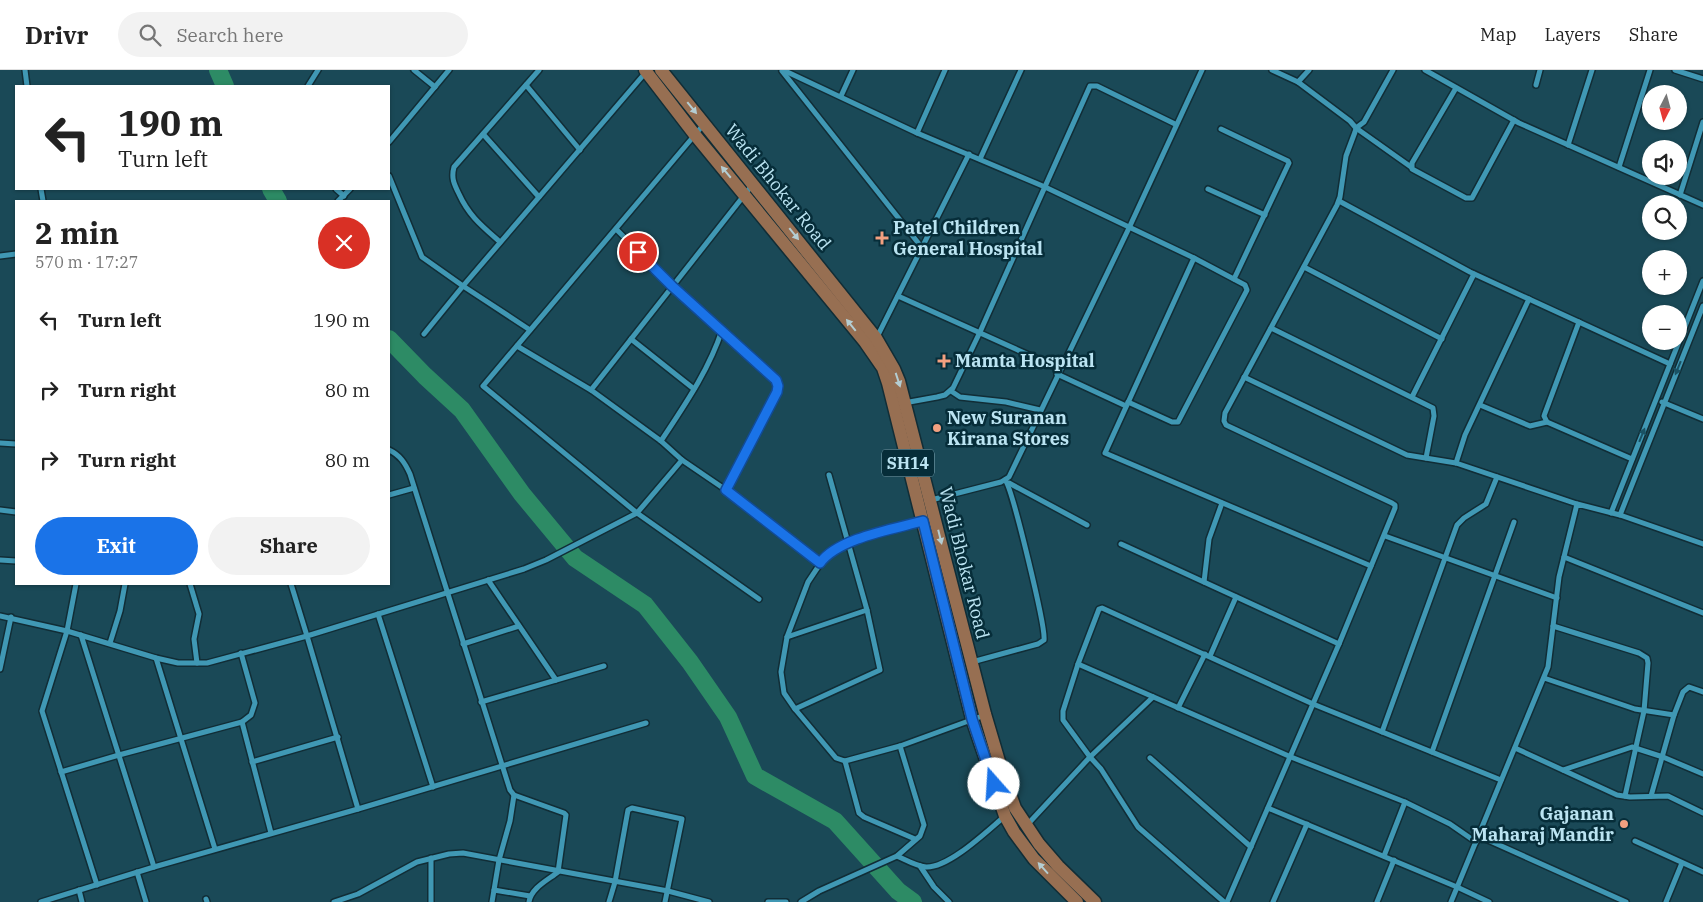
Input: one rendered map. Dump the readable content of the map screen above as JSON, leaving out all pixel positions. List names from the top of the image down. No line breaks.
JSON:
{"streets":{"main road":["Wadi Bhokar Road","SH14"]},"places":{"health":["Patel Children General Hospital","Mamta Hospital"],"other":["New Suranan Kirana Stores","Gajanan Maharaj Mandir"]},"north":"bottom","page":{"header":"Drivr","search":"Search here","nav":["Map","Layers","Share"],"map_buttons":["+","−"],"turn":["190 m","Turn left"],"heading":["2 min","570 m · 17:27"],"list":[{"name":"Turn left","value":"190 m"},{"name":"Turn right","value":"80 m"},{"name":"Turn right","value":"80 m"}],"buttons":["Exit","Share"]}}
